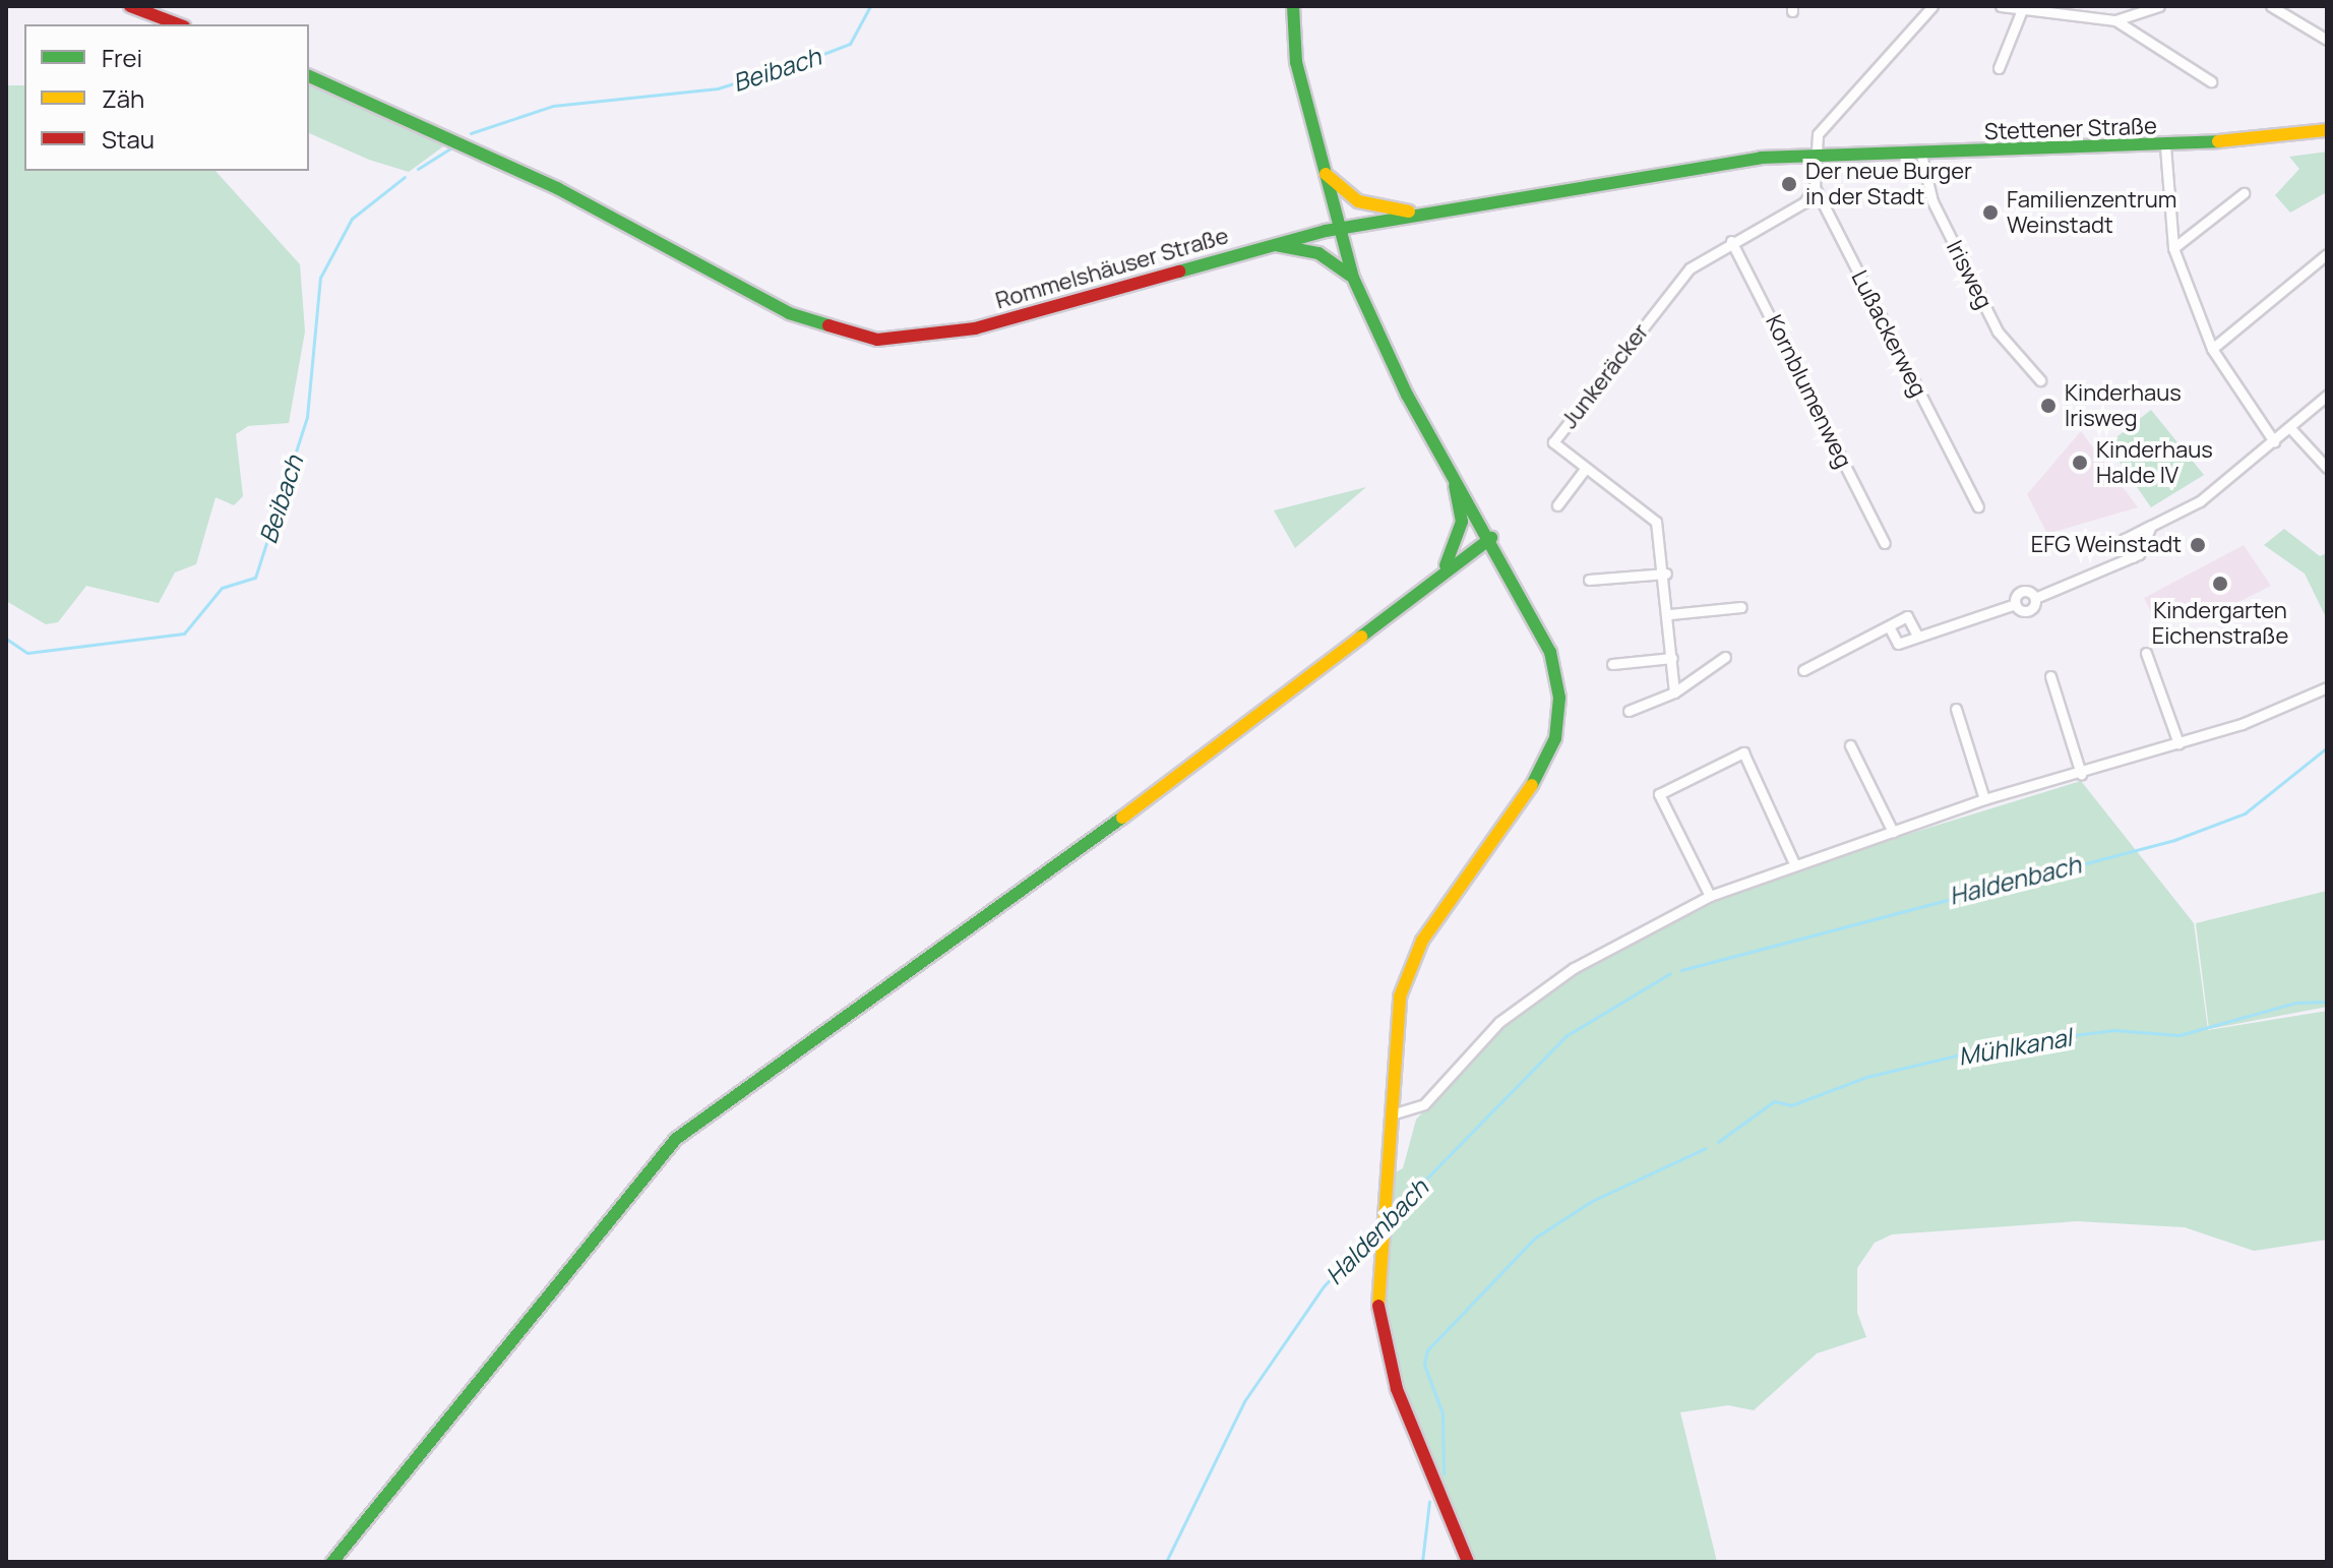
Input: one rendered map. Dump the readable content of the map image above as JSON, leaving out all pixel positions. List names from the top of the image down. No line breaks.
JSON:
{"streets":{"main road":["Stettener Straße","Rommelshäuser Straße"],"street":["Irisweg","Lußackerweg","Junkeräcker","Kornblumenweg"]},"crossings":[["Stettener Straße","Rommelshäuser Straße"],["Stettener Straße","Irisweg"],["Stettener Straße","Lußackerweg"],["Rommelshäuser Straße","Lußackerweg"],["Lußackerweg","Junkeräcker"],["Junkeräcker","Kornblumenweg"]],"water":["Beibach","Haldenbach","Mühlkanal"],"places":["Der neue Burger in der Stadt","Familienzentrum Weinstadt","Kinderhaus Irisweg","Kinderhaus Halde IV","EFG Weinstadt","Kindergarten Eichenstraße"],"legend":["Frei","Zäh","Stau"]}
